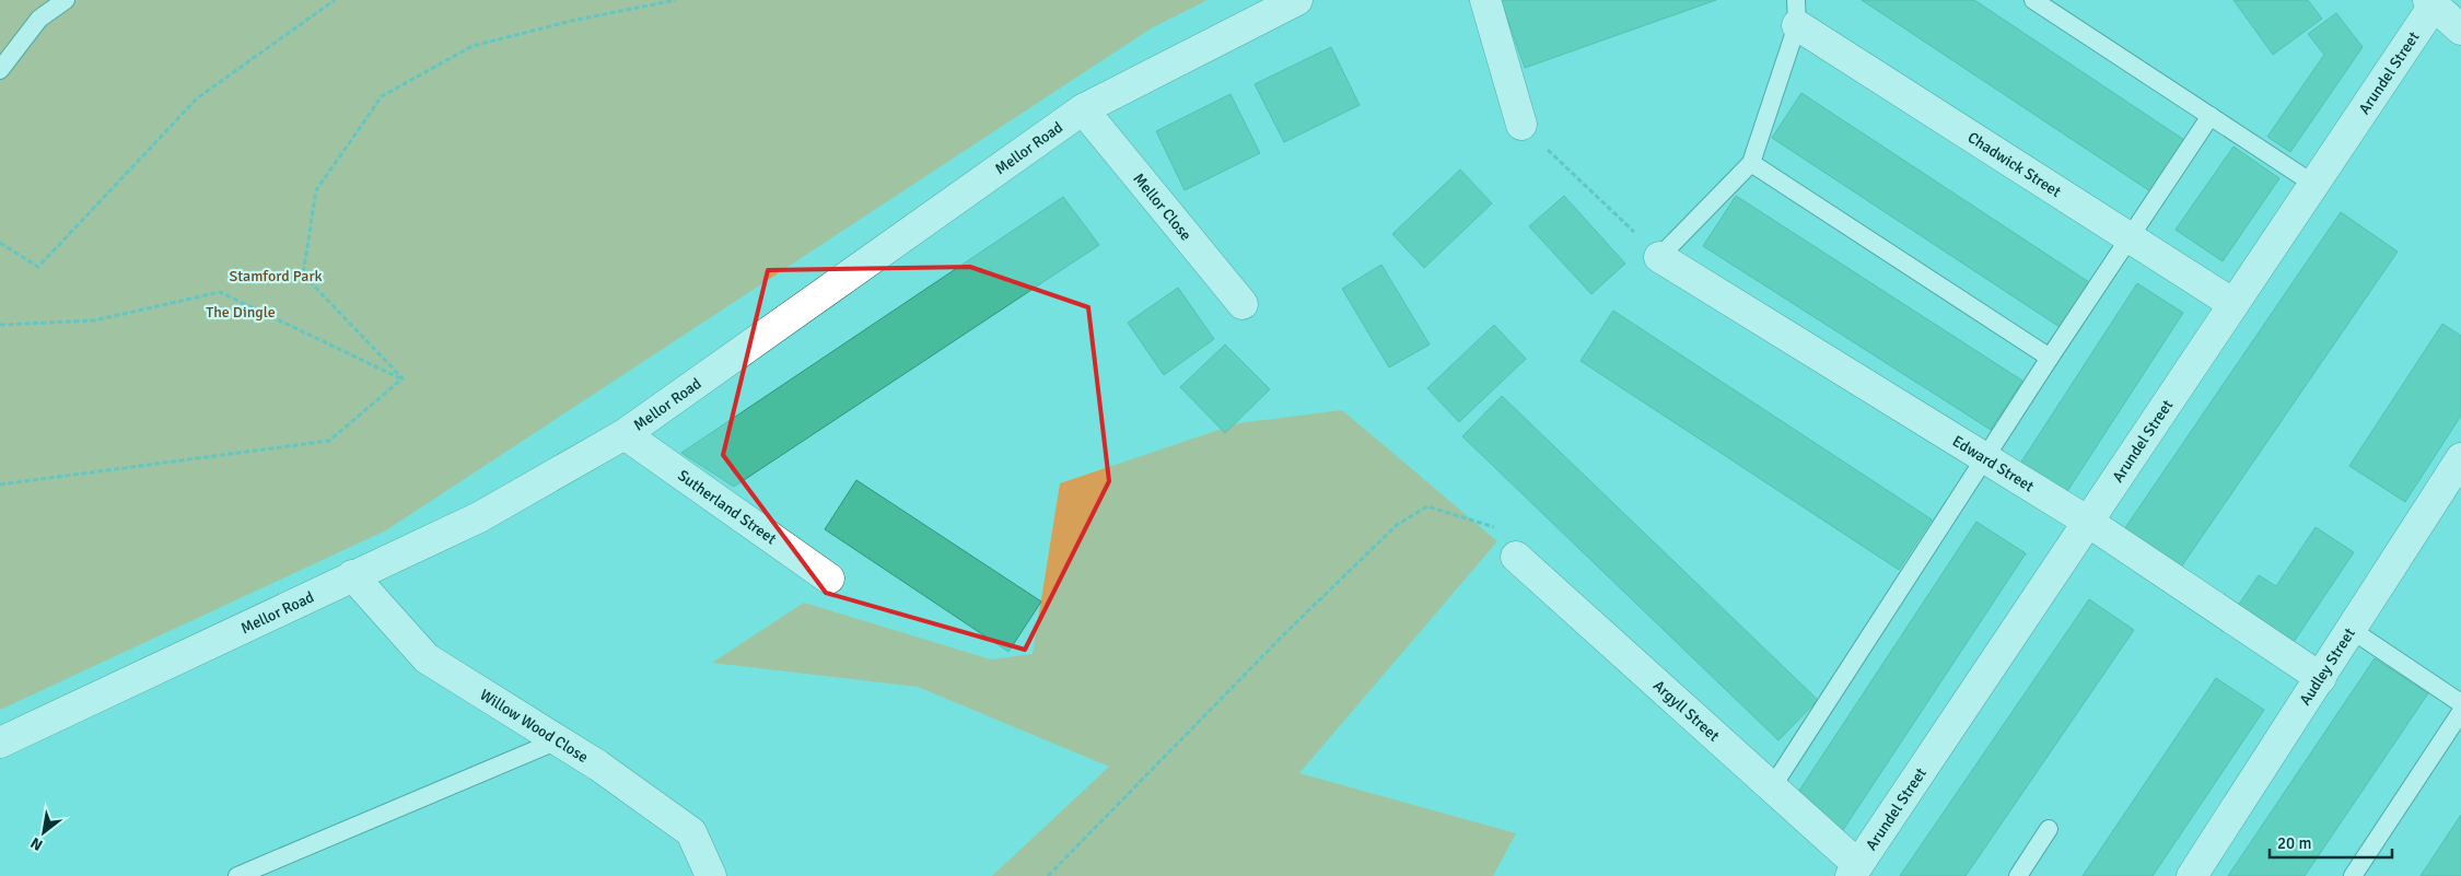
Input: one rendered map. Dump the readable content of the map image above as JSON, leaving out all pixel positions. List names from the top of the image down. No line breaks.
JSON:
{"streets":{"main road":["Arundel Street","Mellor Road","Chadwick Street","Mellor Close","Edward Street","Sutherland Street","Audley Street","Argyll Street","Willow Wood Close"]},"crossings":[["Arundel Street","Chadwick Street"],["Arundel Street","Edward Street"],["Arundel Street","Argyll Street"],["Mellor Road","Mellor Close"],["Mellor Road","Sutherland Street"],["Mellor Road","Willow Wood Close"],["Edward Street","Audley Street"]],"parks":["Stamford Park","The Dingle"],"scale_bar":"20 m","north":"bottom left"}
